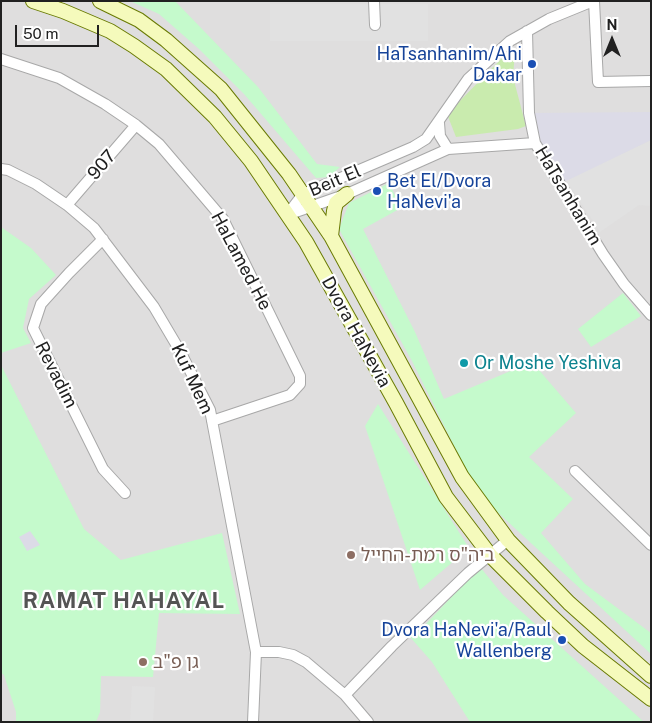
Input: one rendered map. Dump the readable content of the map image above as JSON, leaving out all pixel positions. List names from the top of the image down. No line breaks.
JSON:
{"streets":{"street":["907","Beit El","HaTsanhanim","HaLamed He","Dvora HaNevia","Revadim","Kuf Mem"]},"crossings":[["907","HaLamed He"],["907","Kuf Mem"],["Beit El","HaTsanhanim"],["Beit El","Dvora HaNevia"],["HaLamed He","Kuf Mem"],["Revadim","Kuf Mem"]],"districts":["RAMAT HAHAYAL"],"places":["HaTsanhanim/Ahi Dakar","Bet El/Dvora HaNevi'a","Or Moshe Yeshiva","ביה\"ס רמת-החייל","Dvora HaNevi'a/Raul Wallenberg","גן פ\"ב"],"scale_bar":"50 m","north":"top"}
